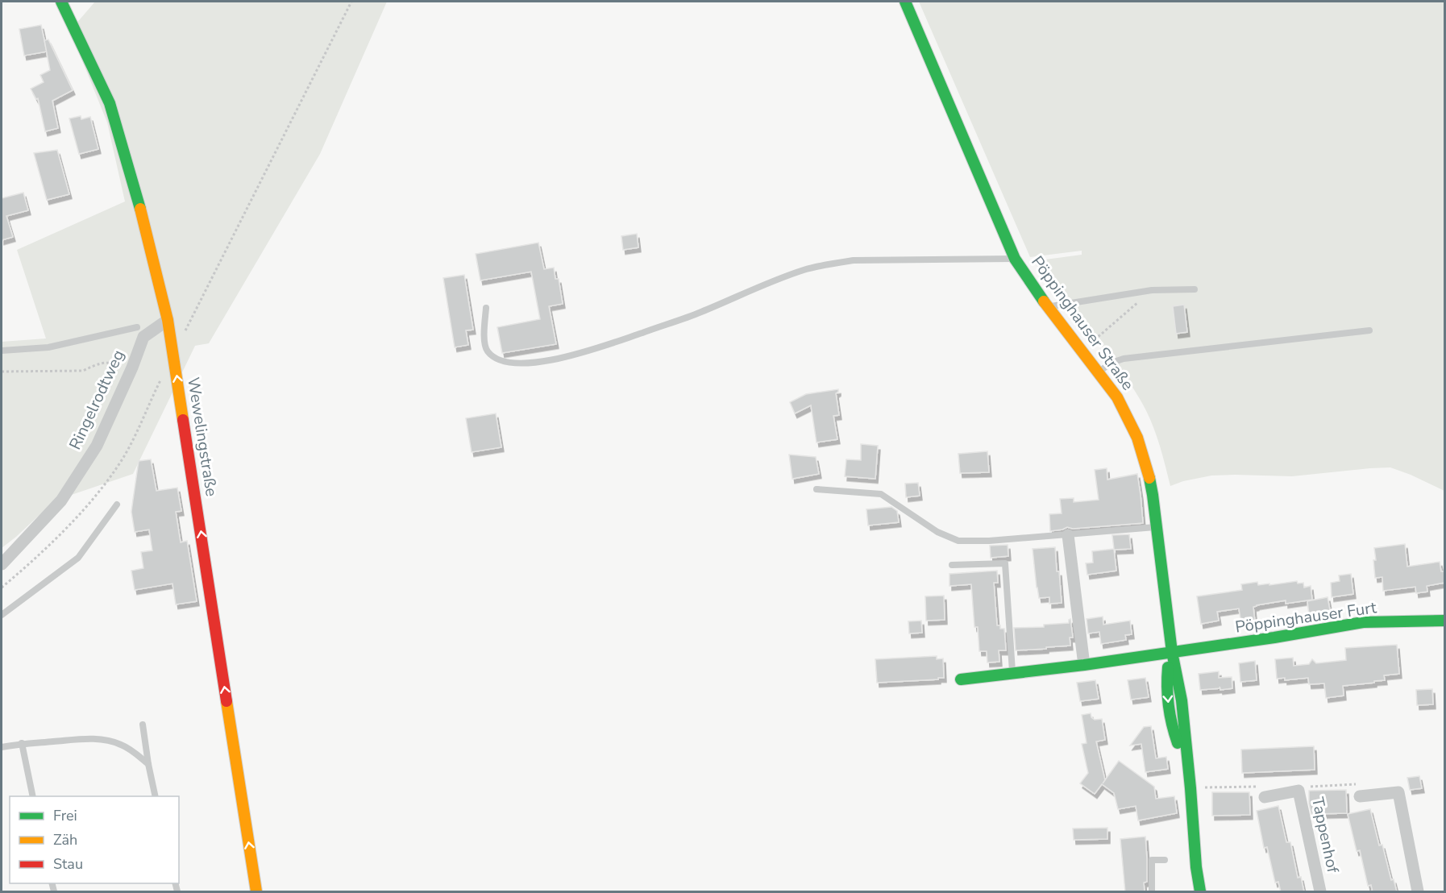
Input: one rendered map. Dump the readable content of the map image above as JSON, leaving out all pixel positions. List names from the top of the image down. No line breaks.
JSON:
{"streets":{"street":["Pöppinghauser Straße","Ringelrodtweg","Wewelingstraße","Pöppinghauser Furt","Tappenhof"]},"crossings":[["Pöppinghauser Straße","Pöppinghauser Furt"],["Ringelrodtweg","Wewelingstraße"]],"one_way":["Wewelingstraße"],"legend":["Frei","Zäh","Stau"]}
